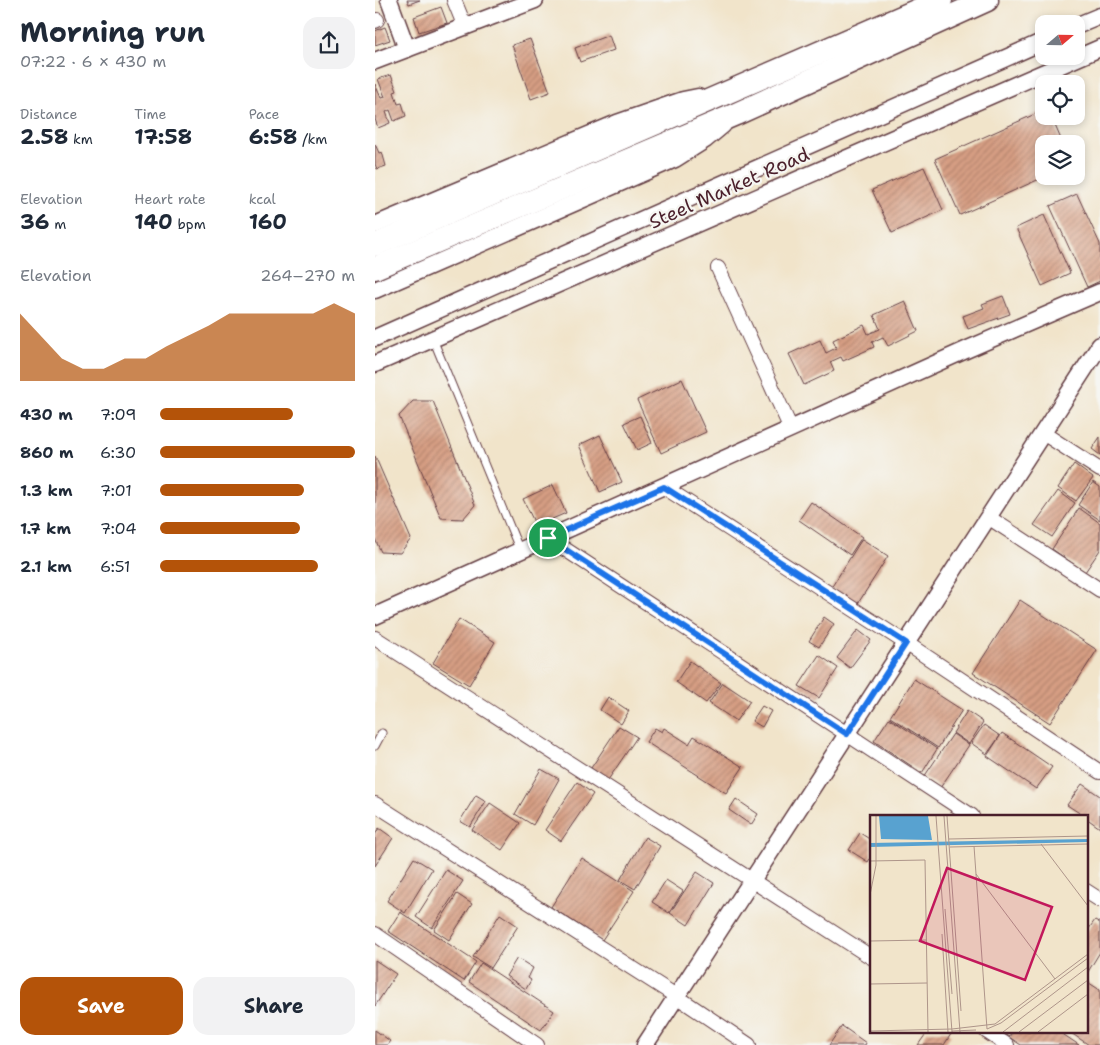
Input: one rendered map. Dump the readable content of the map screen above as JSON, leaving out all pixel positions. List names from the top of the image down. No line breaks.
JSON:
{"streets":{"street":["Steel Market Road"]},"north":"right","page":{"heading":["Morning run","07:22 · 6 × 430 m"],"stats":[["Distance","2.58 km"],["Time","17:58"],["Pace","6:58 /km"],["Elevation","36 m"],["Heart rate","140 bpm"],["kcal","160"]],"chart":["Elevation","264–270 m"],"list":[{"name":"430 m","note":"7:09"},{"name":"860 m","note":"6:30"},{"name":"1.3 km","note":"7:01"},{"name":"1.7 km","note":"7:04"},{"name":"2.1 km","note":"6:51"}],"buttons":["Save","Share"]}}
